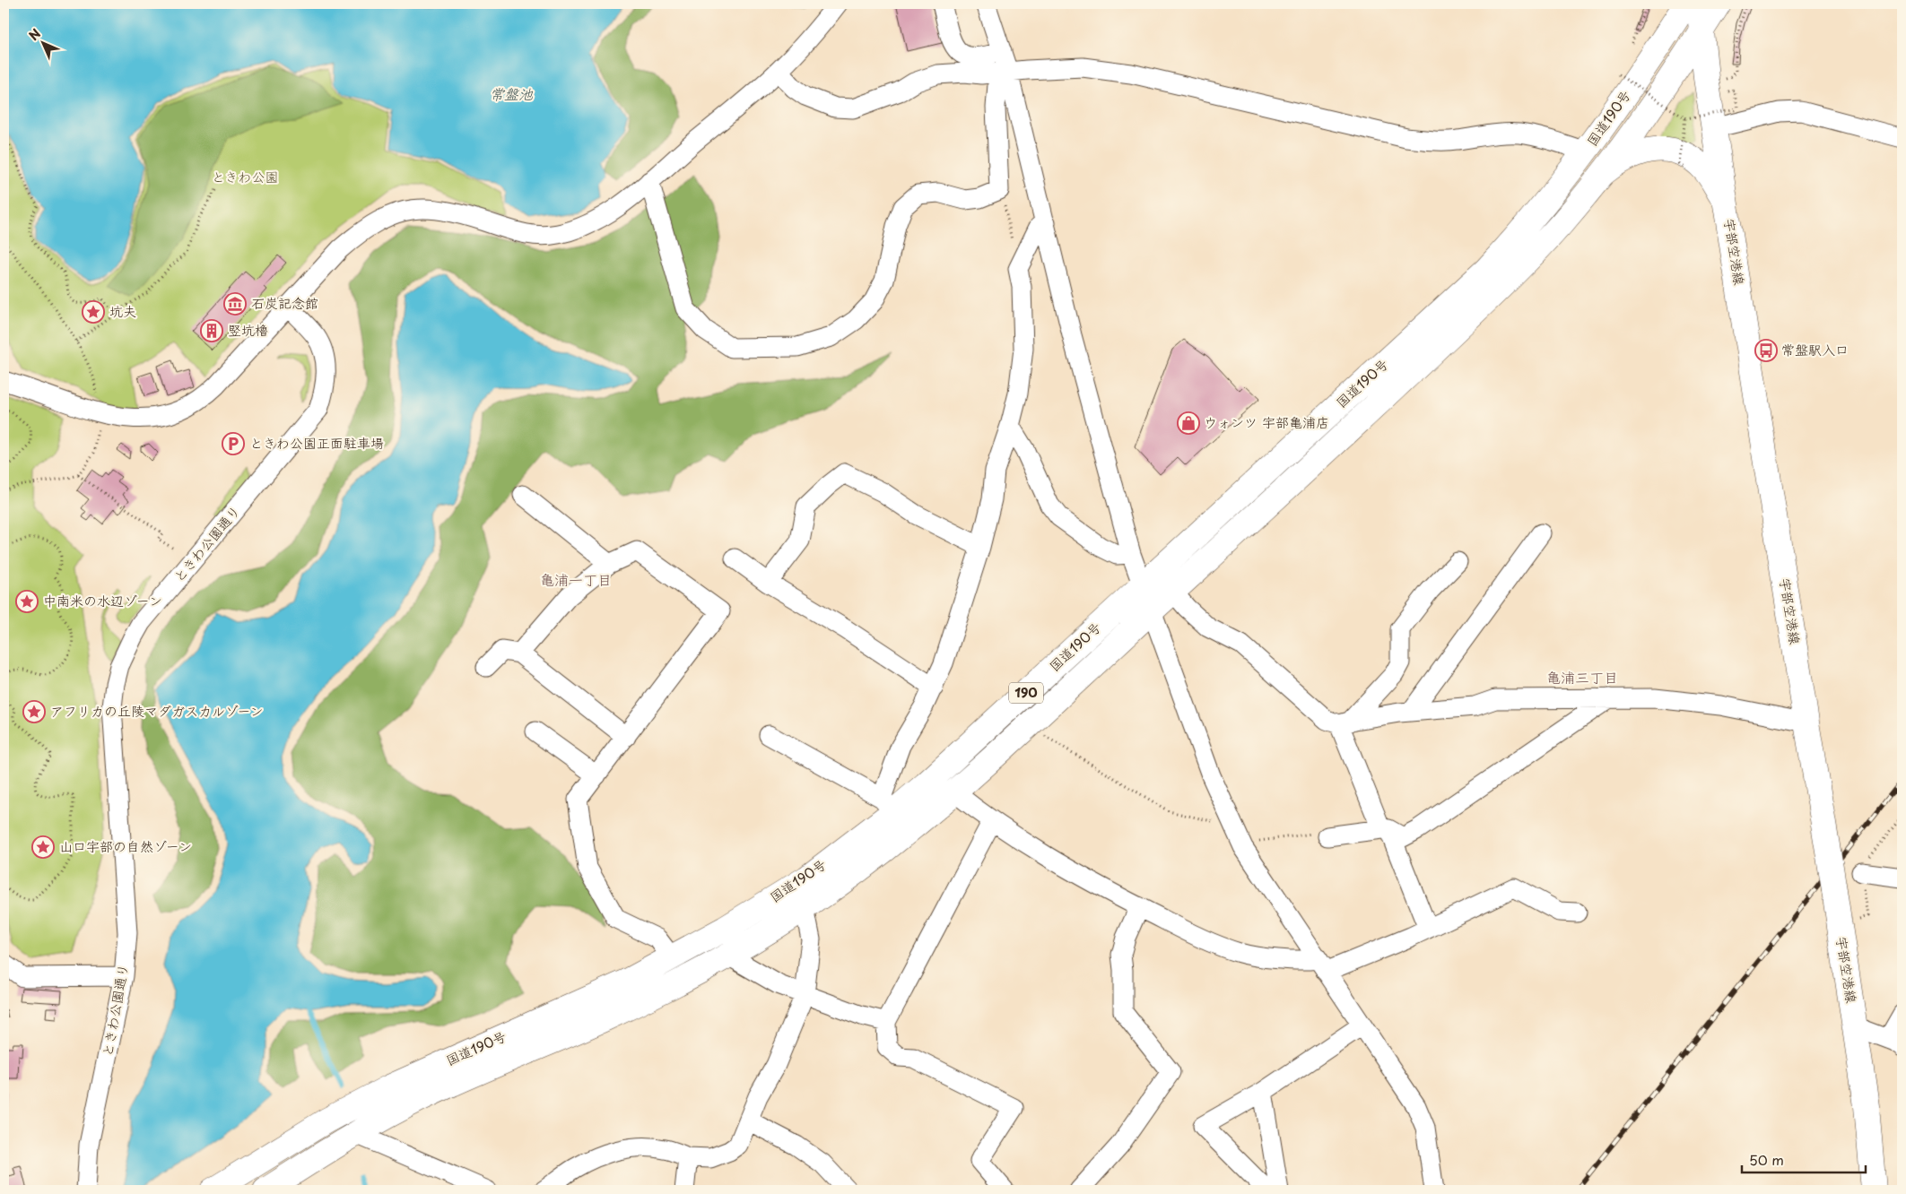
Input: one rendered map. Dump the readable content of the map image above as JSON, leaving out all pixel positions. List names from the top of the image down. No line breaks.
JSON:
{"streets":{"main road":["国道190号","宇部空港線","190"],"street":["ときわ公園通り"]},"crossings":[["国道190号","宇部空港線"]],"districts":["亀浦一丁目","亀浦三丁目"],"water":["常盤池"],"parks":["ときわ公園"],"places":{"museum":["石炭記念館"],"place":["坑夫","中南米の水辺ゾーン","アフリカの丘陵マダガスカルゾーン","山口宇部の自然ゾーン"],"building":["竪坑櫓"],"bus stop":["常盤駅入口"],"shop":["ウォンツ 宇部亀浦店"],"parking":["ときわ公園正面駐車場"]},"scale_bar":"50 m","north":"top left"}
